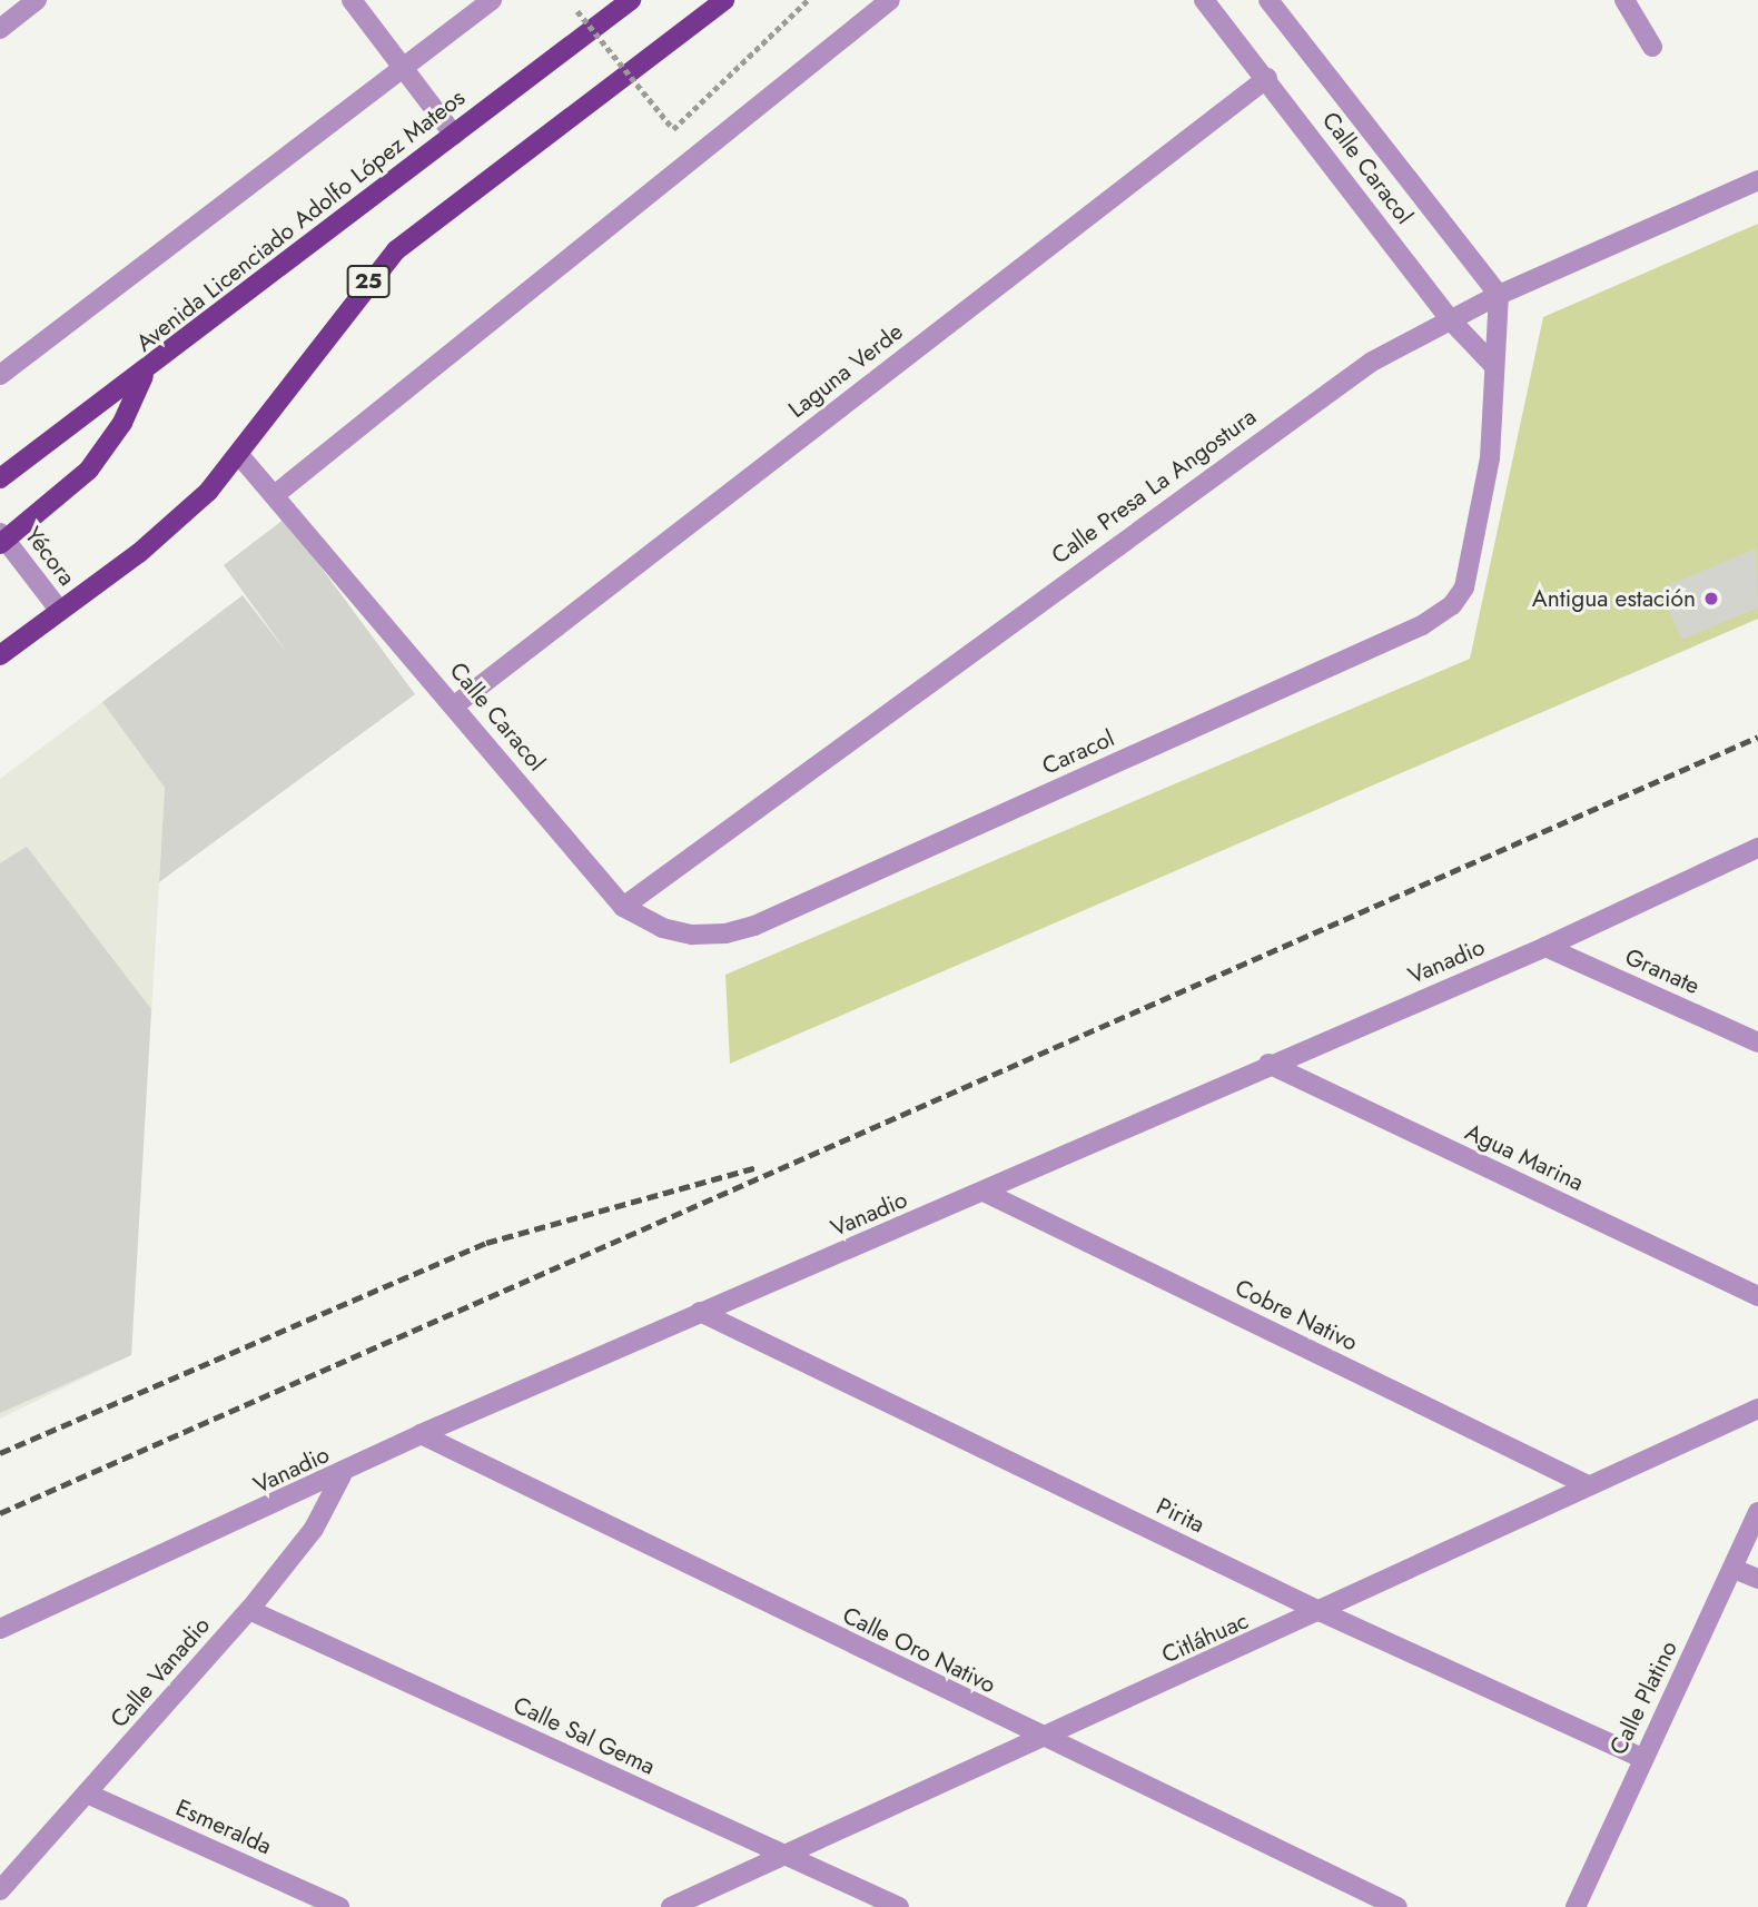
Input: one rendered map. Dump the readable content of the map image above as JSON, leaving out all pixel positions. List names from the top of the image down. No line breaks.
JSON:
{"streets":{"main road":["Avenida Licenciado Adolfo López Mateos","25"],"street":["Calle Caracol","Laguna Verde","Calle Presa La Angostura","Yécora","Caracol","Vanadio","Granate","Agua Marina","Cobre Nativo","Pirita","Citláhuac","Calle Oro Nativo","Calle Vanadio","Calle Platino","Calle Sal Gema","Esmeralda"]},"crossings":[["Calle Caracol","25"],["Calle Caracol","Laguna Verde"],["Calle Caracol","Calle Presa La Angostura"],["Calle Caracol","Caracol"],["25","Yécora"],["Vanadio","Granate"],["Vanadio","Agua Marina"],["Vanadio","Cobre Nativo"],["Vanadio","Pirita"],["Vanadio","Calle Oro Nativo"],["Vanadio","Calle Vanadio"],["Cobre Nativo","Citláhuac"],["Pirita","Citláhuac"],["Pirita","Calle Platino"],["Citláhuac","Calle Oro Nativo"],["Citláhuac","Calle Sal Gema"],["Calle Vanadio","Calle Sal Gema"],["Calle Vanadio","Esmeralda"]],"places":["Antigua estación"]}
